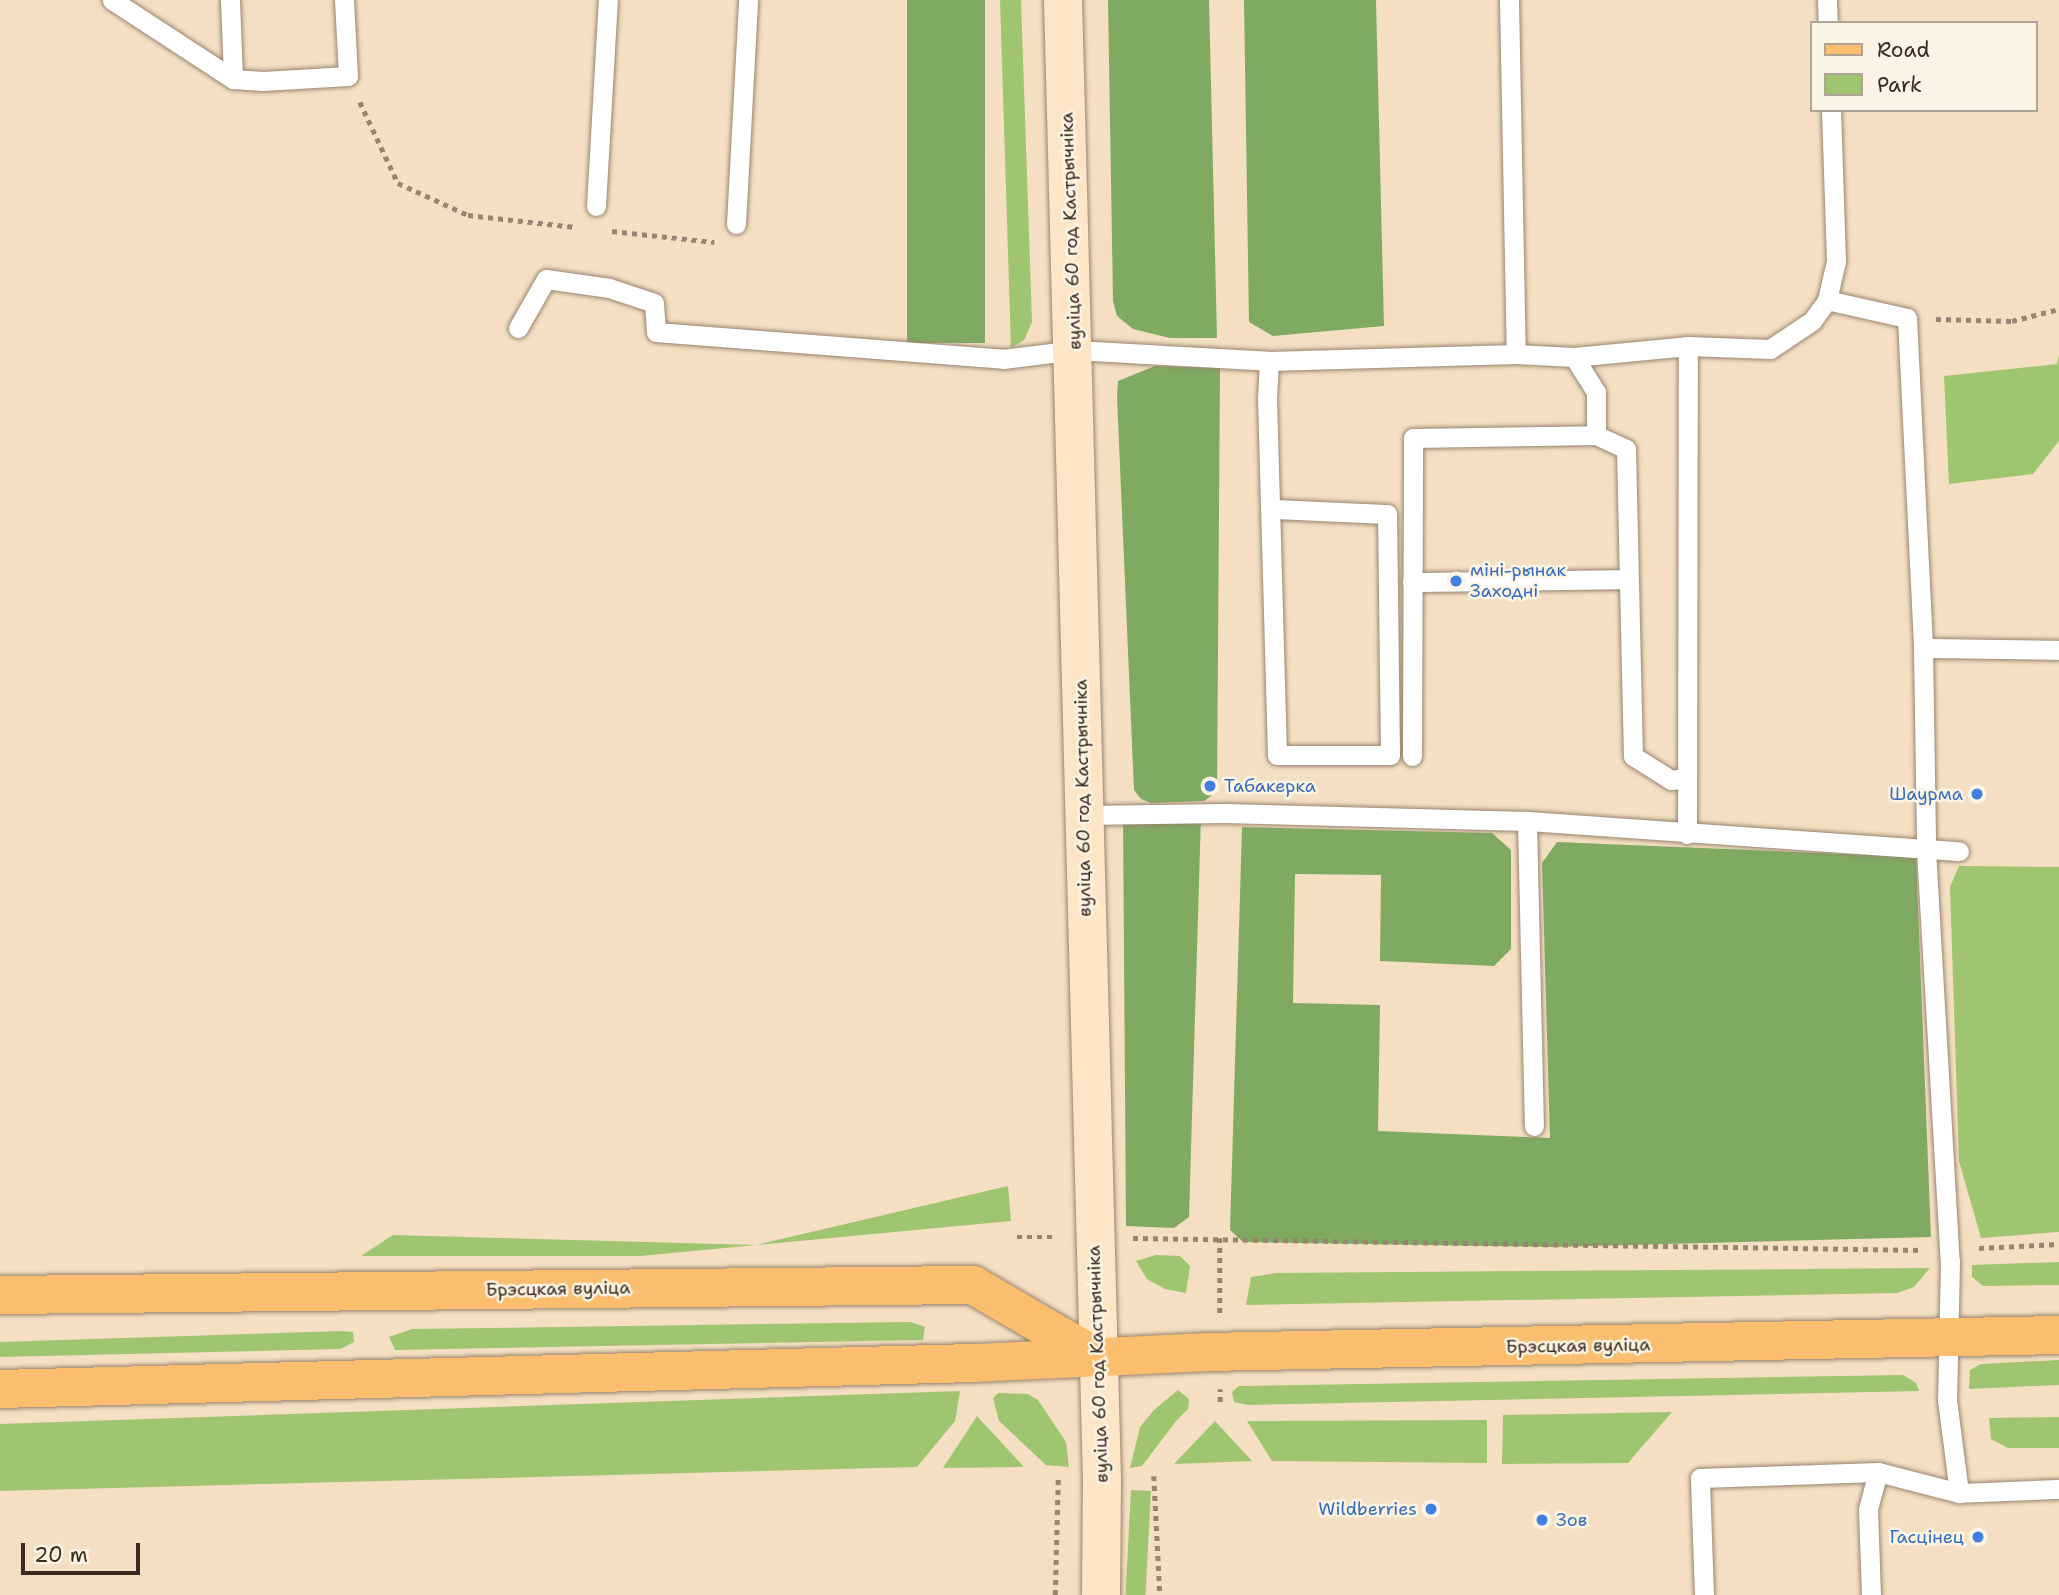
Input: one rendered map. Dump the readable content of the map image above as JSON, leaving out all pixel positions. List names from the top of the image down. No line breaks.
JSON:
{"streets":{"main road":["Брэсцкая вуліца"],"street":["вуліца 60 год Кастрычніка"]},"crossings":[["вуліца 60 год Кастрычніка","Брэсцкая вуліца"]],"places":["міні-рынак Заходні","Табакерка","Шаурма","Wildberries","Зов","Гасцінец"],"legend":["Road","Park"],"scale_bar":"20 m"}
